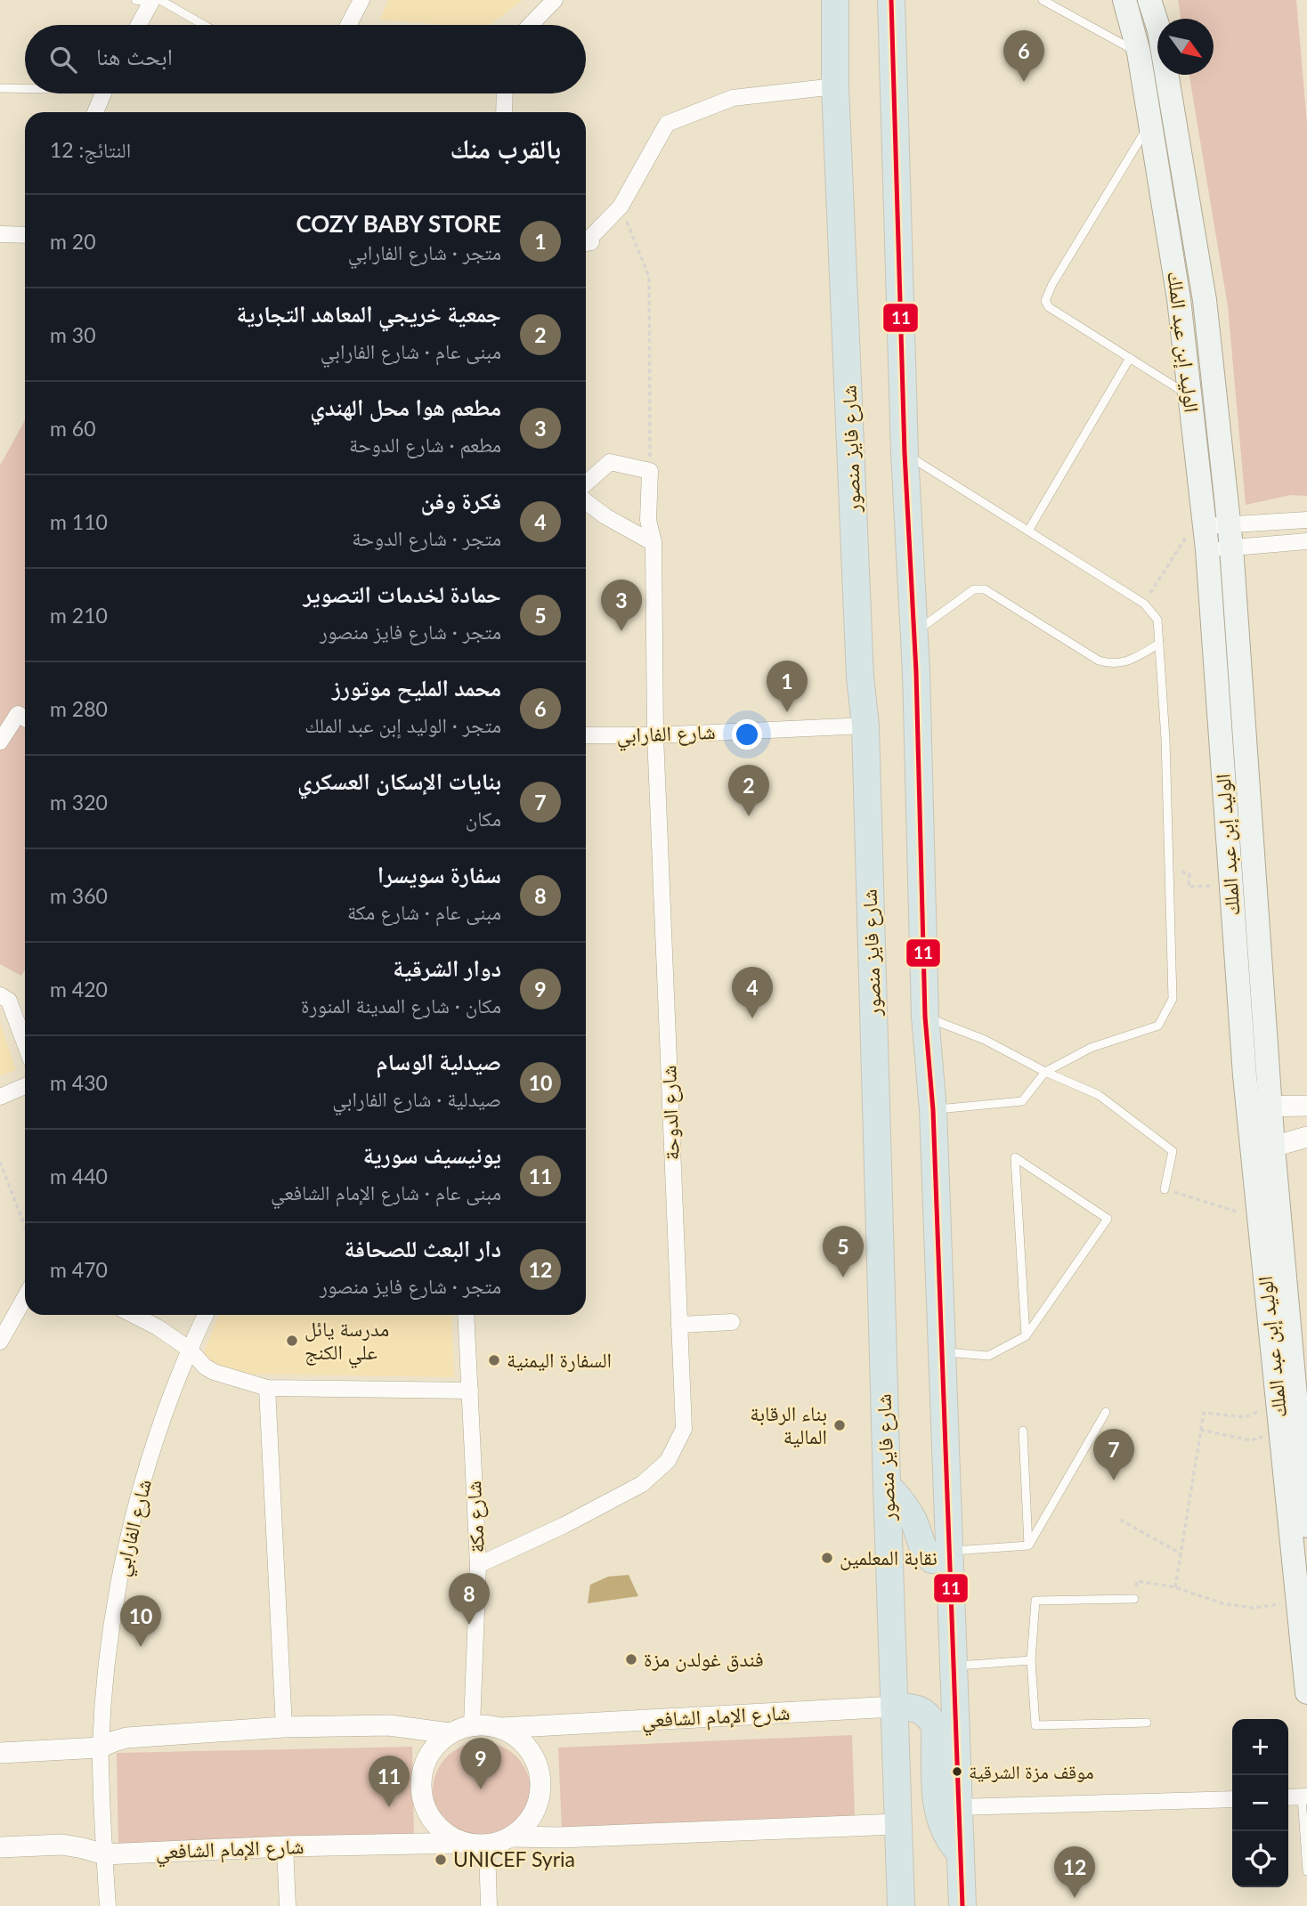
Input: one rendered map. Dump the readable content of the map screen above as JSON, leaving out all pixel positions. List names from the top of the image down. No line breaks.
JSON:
{"streets":{"highway":["شارع فايز منصور"],"main road":["الوليد إبن عبد الملك"],"street":["شارع الفارابي","شارع الدوحة","شارع مكة","شارع الإمام الشافعي"]},"crossings":[["شارع فايز منصور","شارع الفارابي"],["شارع فايز منصور","شارع الإمام الشافعي"],["شارع الفارابي","شارع الدوحة"],["شارع الفارابي","شارع الإمام الشافعي"],["شارع الدوحة","شارع مكة"],["شارع مكة","شارع الإمام الشافعي"]],"places":["مدرسة يائل علي الكنج","السفارة اليمنية","بناء الرقابة المالية","نقابة المعلمين","فندق غولدن مزة","موقف مزة الشرقية","UNICEF Syria"],"lines":["transit line 11"],"north":"bottom right","page":{"search":"ابحث هنا","pins":["6","3","1","2","4","5","7","8","10","9","11","12"],"heading":["بالقرب منك","النتائج: 12"],"list":[{"mark":"1","name":"COZY BABY STORE","note":"متجر · شارع الفارابي","value":"20 m"},{"mark":"2","name":"جمعية خريجي المعاهد التجارية","note":"مبنى عام · شارع الفارابي","value":"30 m"},{"mark":"3","name":"مطعم هوا محل الهندي","note":"مطعم · شارع الدوحة","value":"60 m"},{"mark":"4","name":"فكرة وفن","note":"متجر · شارع الدوحة","value":"110 m"},{"mark":"5","name":"حمادة لخدمات التصوير","note":"متجر · شارع فايز منصور","value":"210 m"},{"mark":"6","name":"محمد المليح موتورز","note":"متجر · الوليد إبن عبد الملك","value":"280 m"},{"mark":"7","name":"بنايات الإسكان العسكري","note":"مكان","value":"320 m"},{"mark":"8","name":"سفارة سويسرا","note":"مبنى عام · شارع مكة","value":"360 m"},{"mark":"9","name":"دوار الشرقية","note":"مكان · شارع المدينة المنورة","value":"420 m"},{"mark":"10","name":"صيدلية الوسام","note":"صيدلية · شارع الفارابي","value":"430 m"},{"mark":"11","name":"يونيسيف سورية","note":"مبنى عام · شارع الإمام الشافعي","value":"440 m"},{"mark":"12","name":"دار البعث للصحافة","note":"متجر · شارع فايز منصور","value":"470 m"}],"map_buttons":["+","−"]}}
